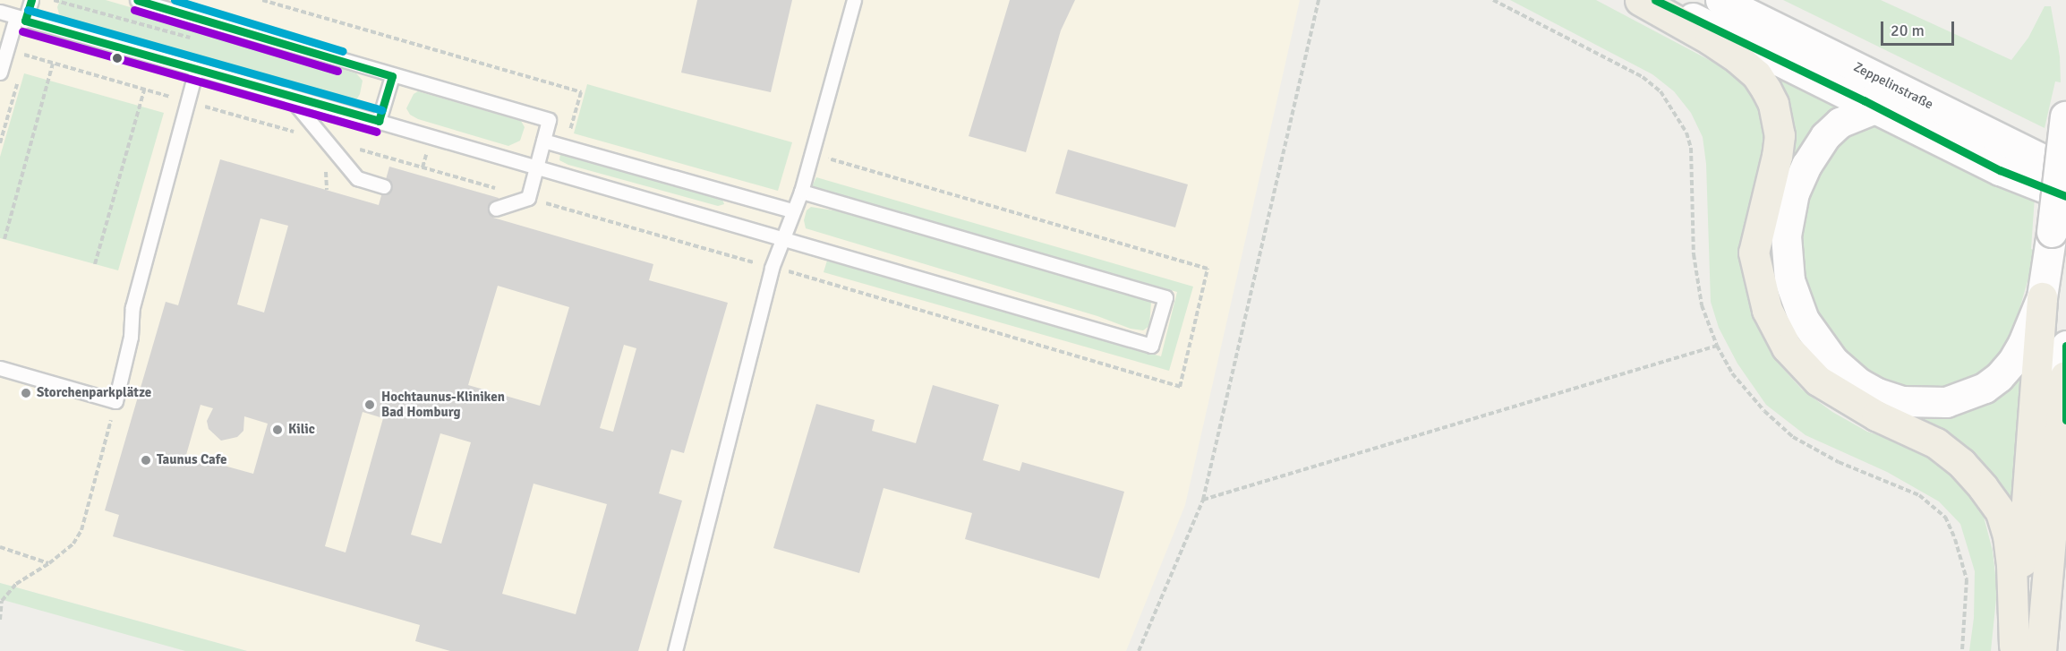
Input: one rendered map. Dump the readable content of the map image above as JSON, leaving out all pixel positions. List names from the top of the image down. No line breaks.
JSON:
{"streets":{"main road":["Zeppelinstraße"]},"places":["Storchenparkplätze","Hochtaunus-Kliniken Bad Homburg","Kilic","Taunus Cafe"],"scale_bar":"20 m"}
